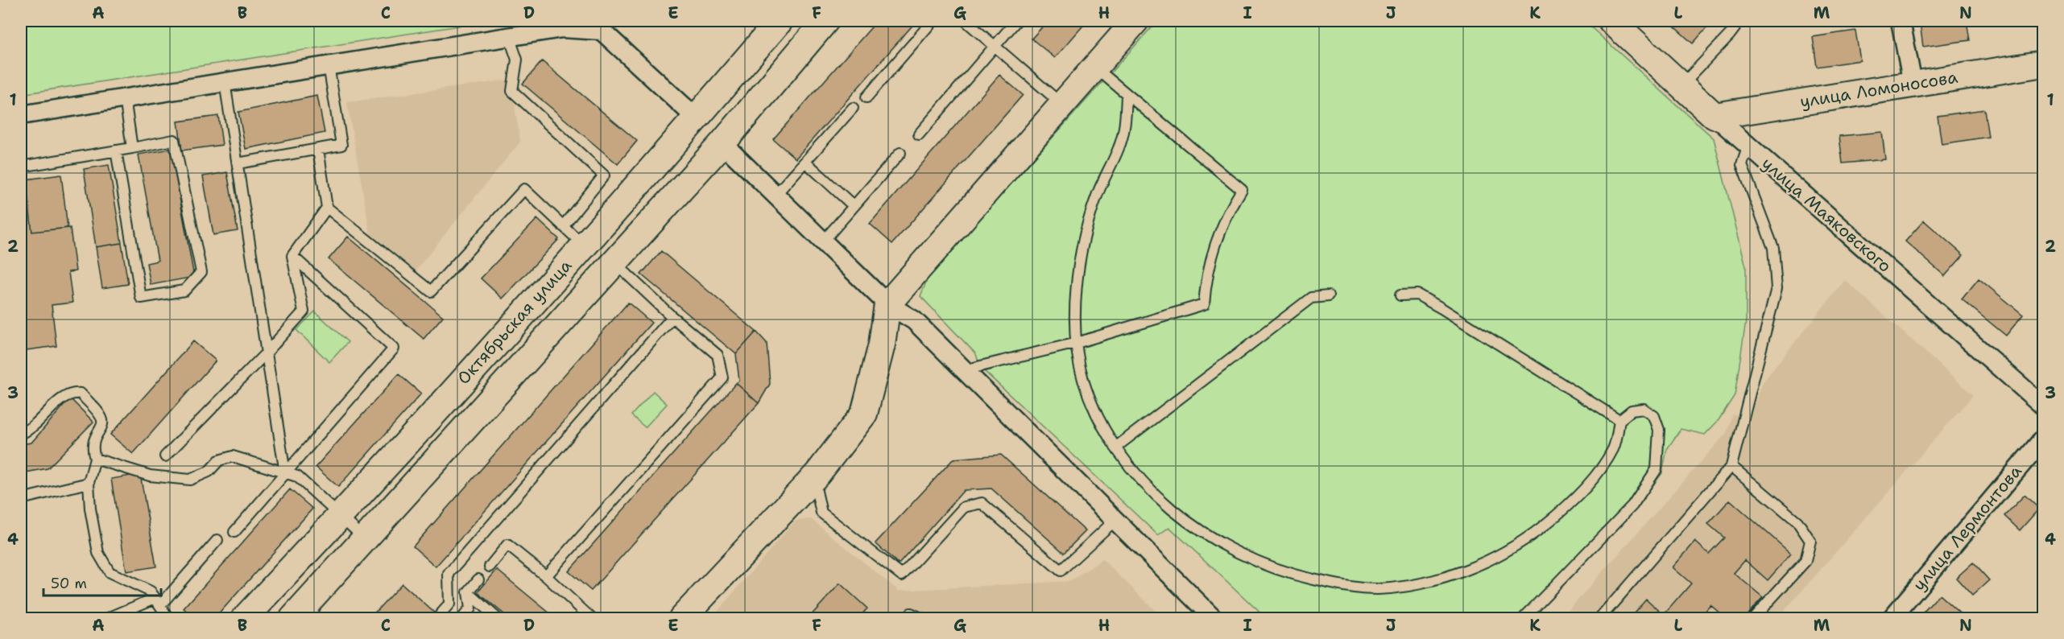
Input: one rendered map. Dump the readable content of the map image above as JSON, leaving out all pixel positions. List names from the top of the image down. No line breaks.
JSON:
{"streets":{"street":["улица Ломоносова","улица Маяковского","Октябрьская улица","улица Лермонтова"]},"crossings":[["улица Ломоносова","улица Маяковского"]],"scale_bar":"50 m","grid":{"columns":["A","B","C","D","E","F","G","H","I","J","K","L","M","N"],"rows":["1","2","3","4"]}}
